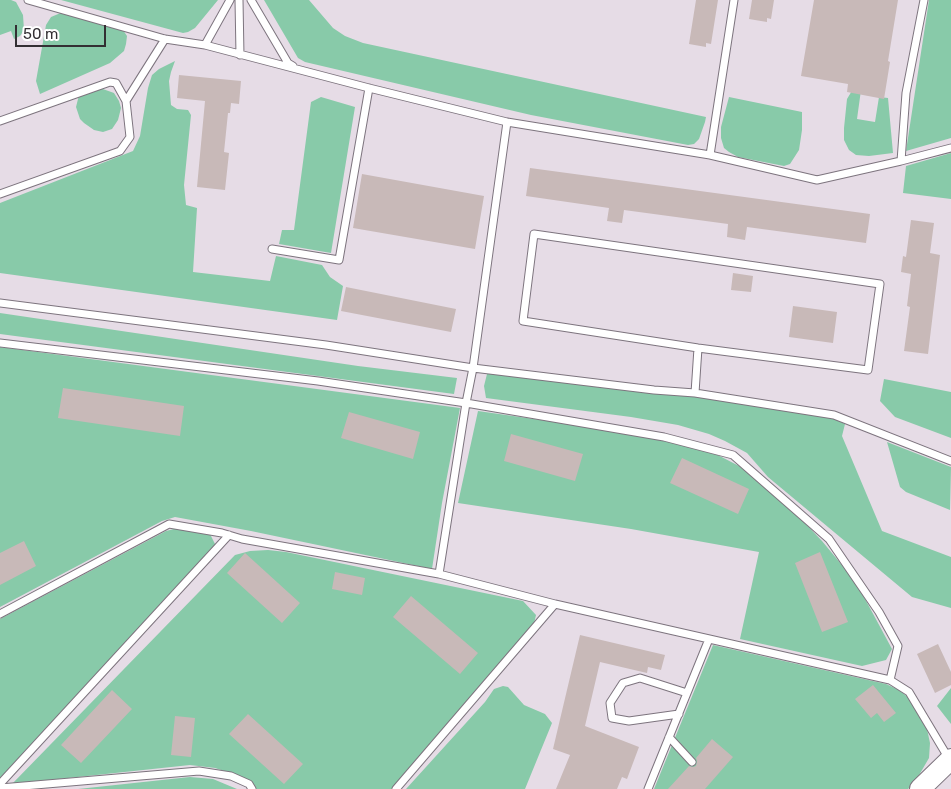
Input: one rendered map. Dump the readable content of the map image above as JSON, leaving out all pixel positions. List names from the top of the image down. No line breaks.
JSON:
{"scale_bar":"50 m"}
